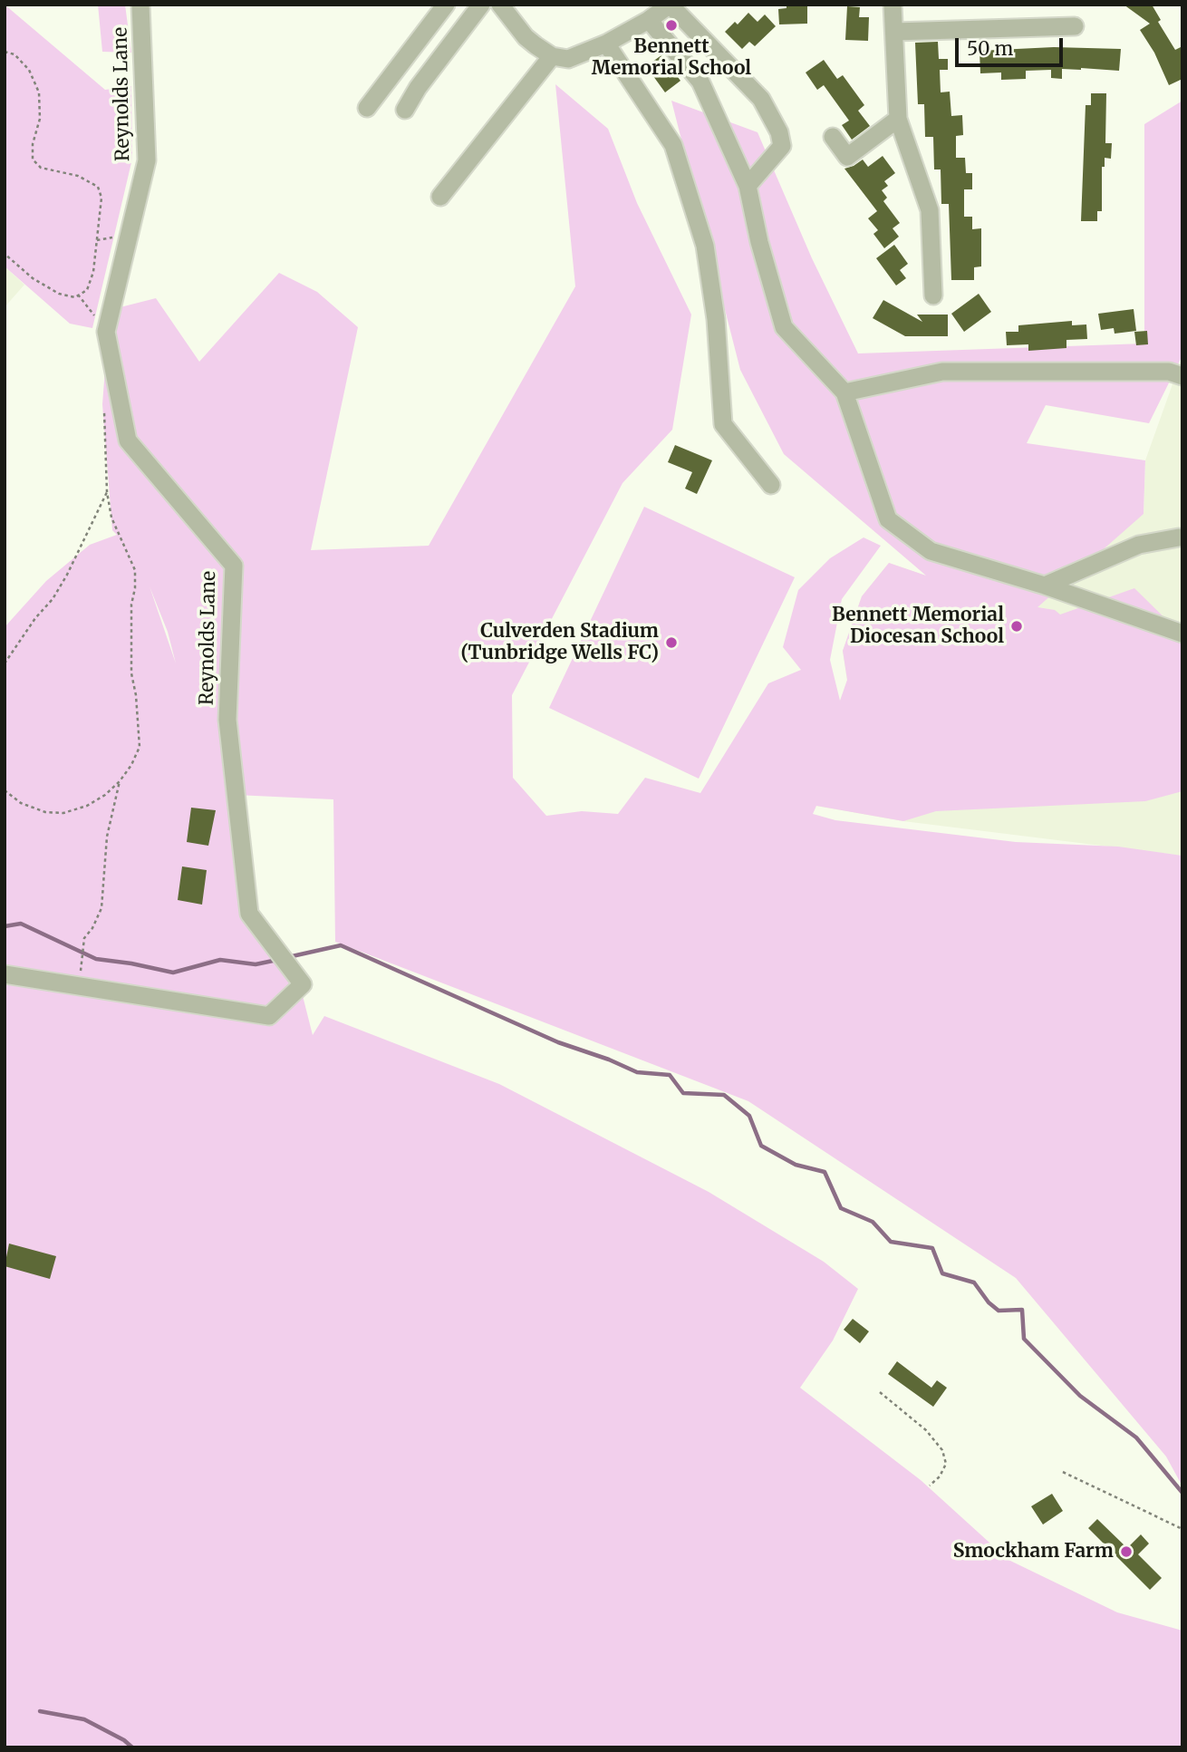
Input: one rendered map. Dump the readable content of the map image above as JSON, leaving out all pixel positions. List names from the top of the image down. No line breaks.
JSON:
{"streets":{"street":["Reynolds Lane"]},"places":["Bennett Memorial School","Bennett Memorial Diocesan School","Culverden Stadium (Tunbridge Wells FC)","Smockham Farm"],"scale_bar":"50 m"}
